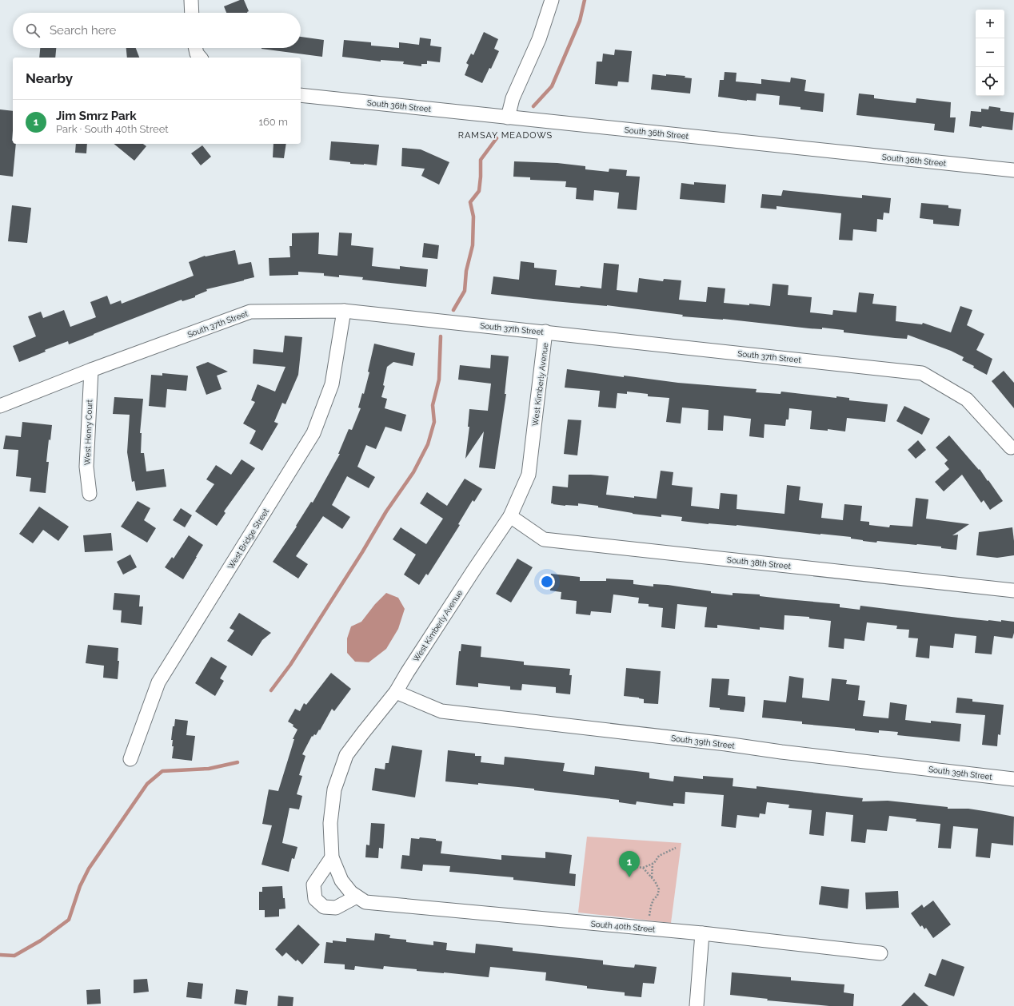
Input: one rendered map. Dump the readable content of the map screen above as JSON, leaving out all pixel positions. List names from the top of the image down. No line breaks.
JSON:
{"streets":{"street":["South 36th Street","South 37th Street","West Kimberly Avenue","West Henry Court","West Bridge Street","South 38th Street","South 39th Street","South 40th Street"]},"crossings":[["South 37th Street","West Kimberly Avenue"],["South 37th Street","West Henry Court"],["South 37th Street","West Bridge Street"],["West Kimberly Avenue","South 38th Street"],["West Kimberly Avenue","South 39th Street"],["West Kimberly Avenue","South 40th Street"]],"districts":["RAMSAY MEADOWS"],"page":{"map_buttons":["+","−"],"search":"Search here","heading":"Nearby","list":[{"mark":"1","name":"Jim Smrz Park","note":"Park · South 40th Street","value":"160 m"}],"pins":"1"}}
